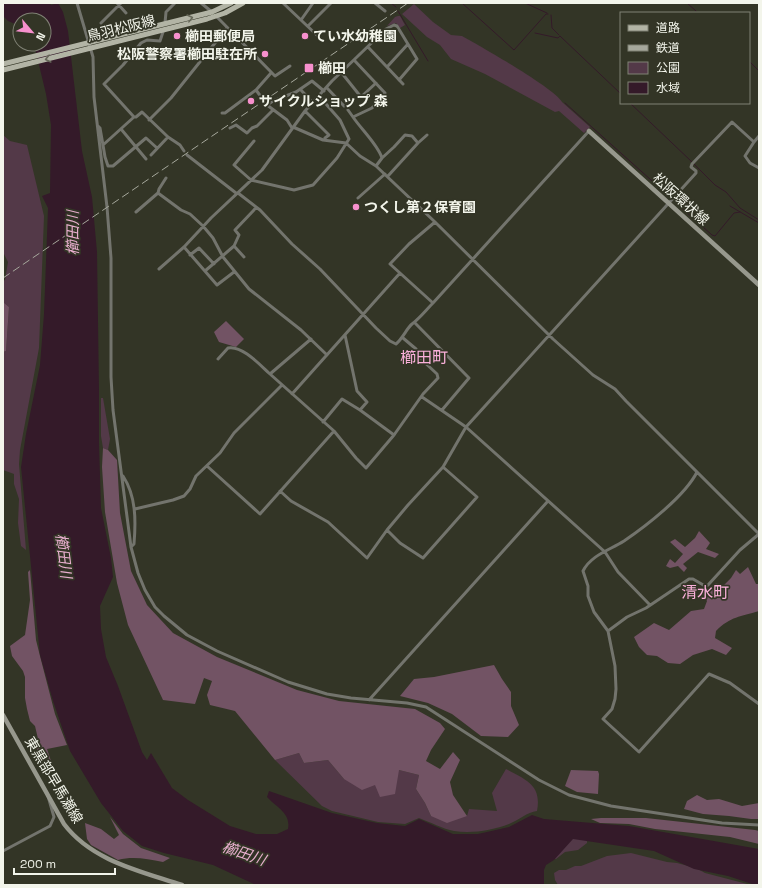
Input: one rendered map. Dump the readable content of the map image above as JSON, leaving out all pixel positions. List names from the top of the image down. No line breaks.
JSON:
{"streets":{"main road":["鳥羽松阪線","松阪環状線","東黒部早馬瀬線"]},"districts":["櫛田町","清水町"],"water":["櫛田川"],"places":{"other":["櫛田郵便局","てい水幼稚園","松阪警察署櫛田駐在所","サイクルショップ 森","つくし第２保育園"],"transit":["櫛田"]},"legend":["道路","鉄道","公園","水域"],"scale_bar":"200 m","north":"bottom right"}
